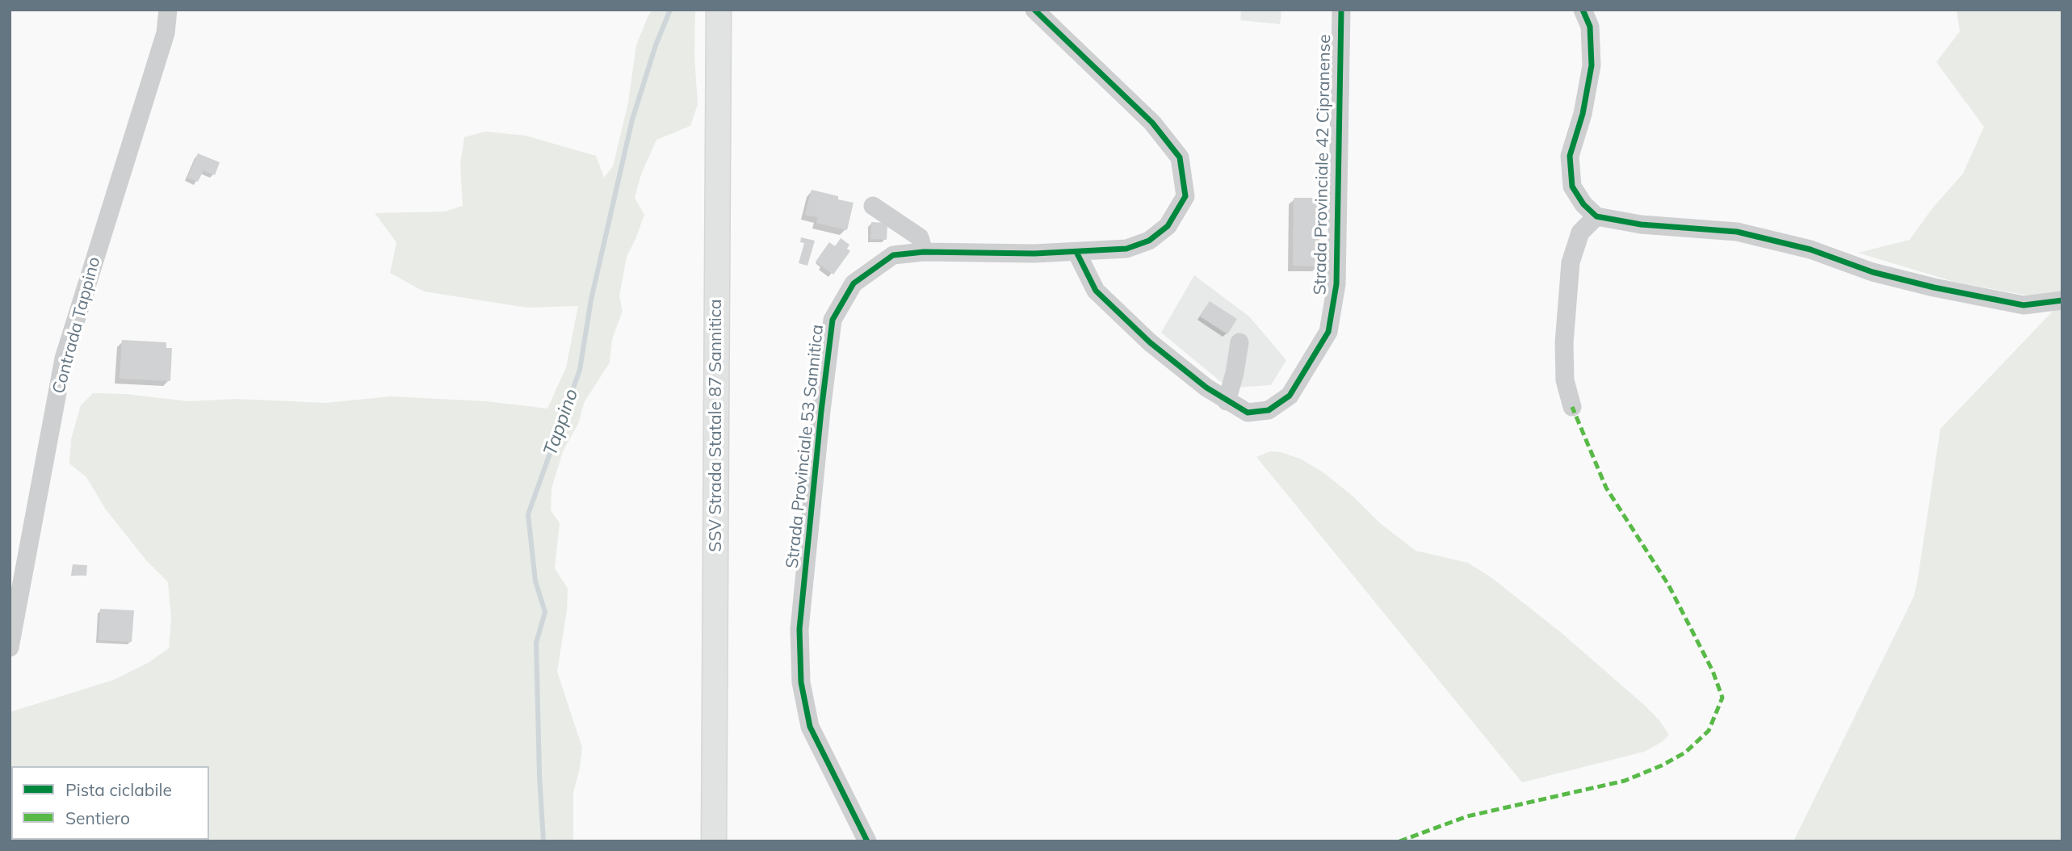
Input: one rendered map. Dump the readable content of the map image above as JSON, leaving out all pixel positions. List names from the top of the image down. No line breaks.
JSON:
{"streets":{"main road":["SSV Strada Statale 87 Sannitica"],"street":["Strada Provinciale 42 Cipranense","Contrada Tappino","Strada Provinciale 53 Sannitica"]},"crossings":[["Strada Provinciale 42 Cipranense","Strada Provinciale 53 Sannitica"]],"water":["Tappino"],"legend":["Pista ciclabile","Sentiero"]}
